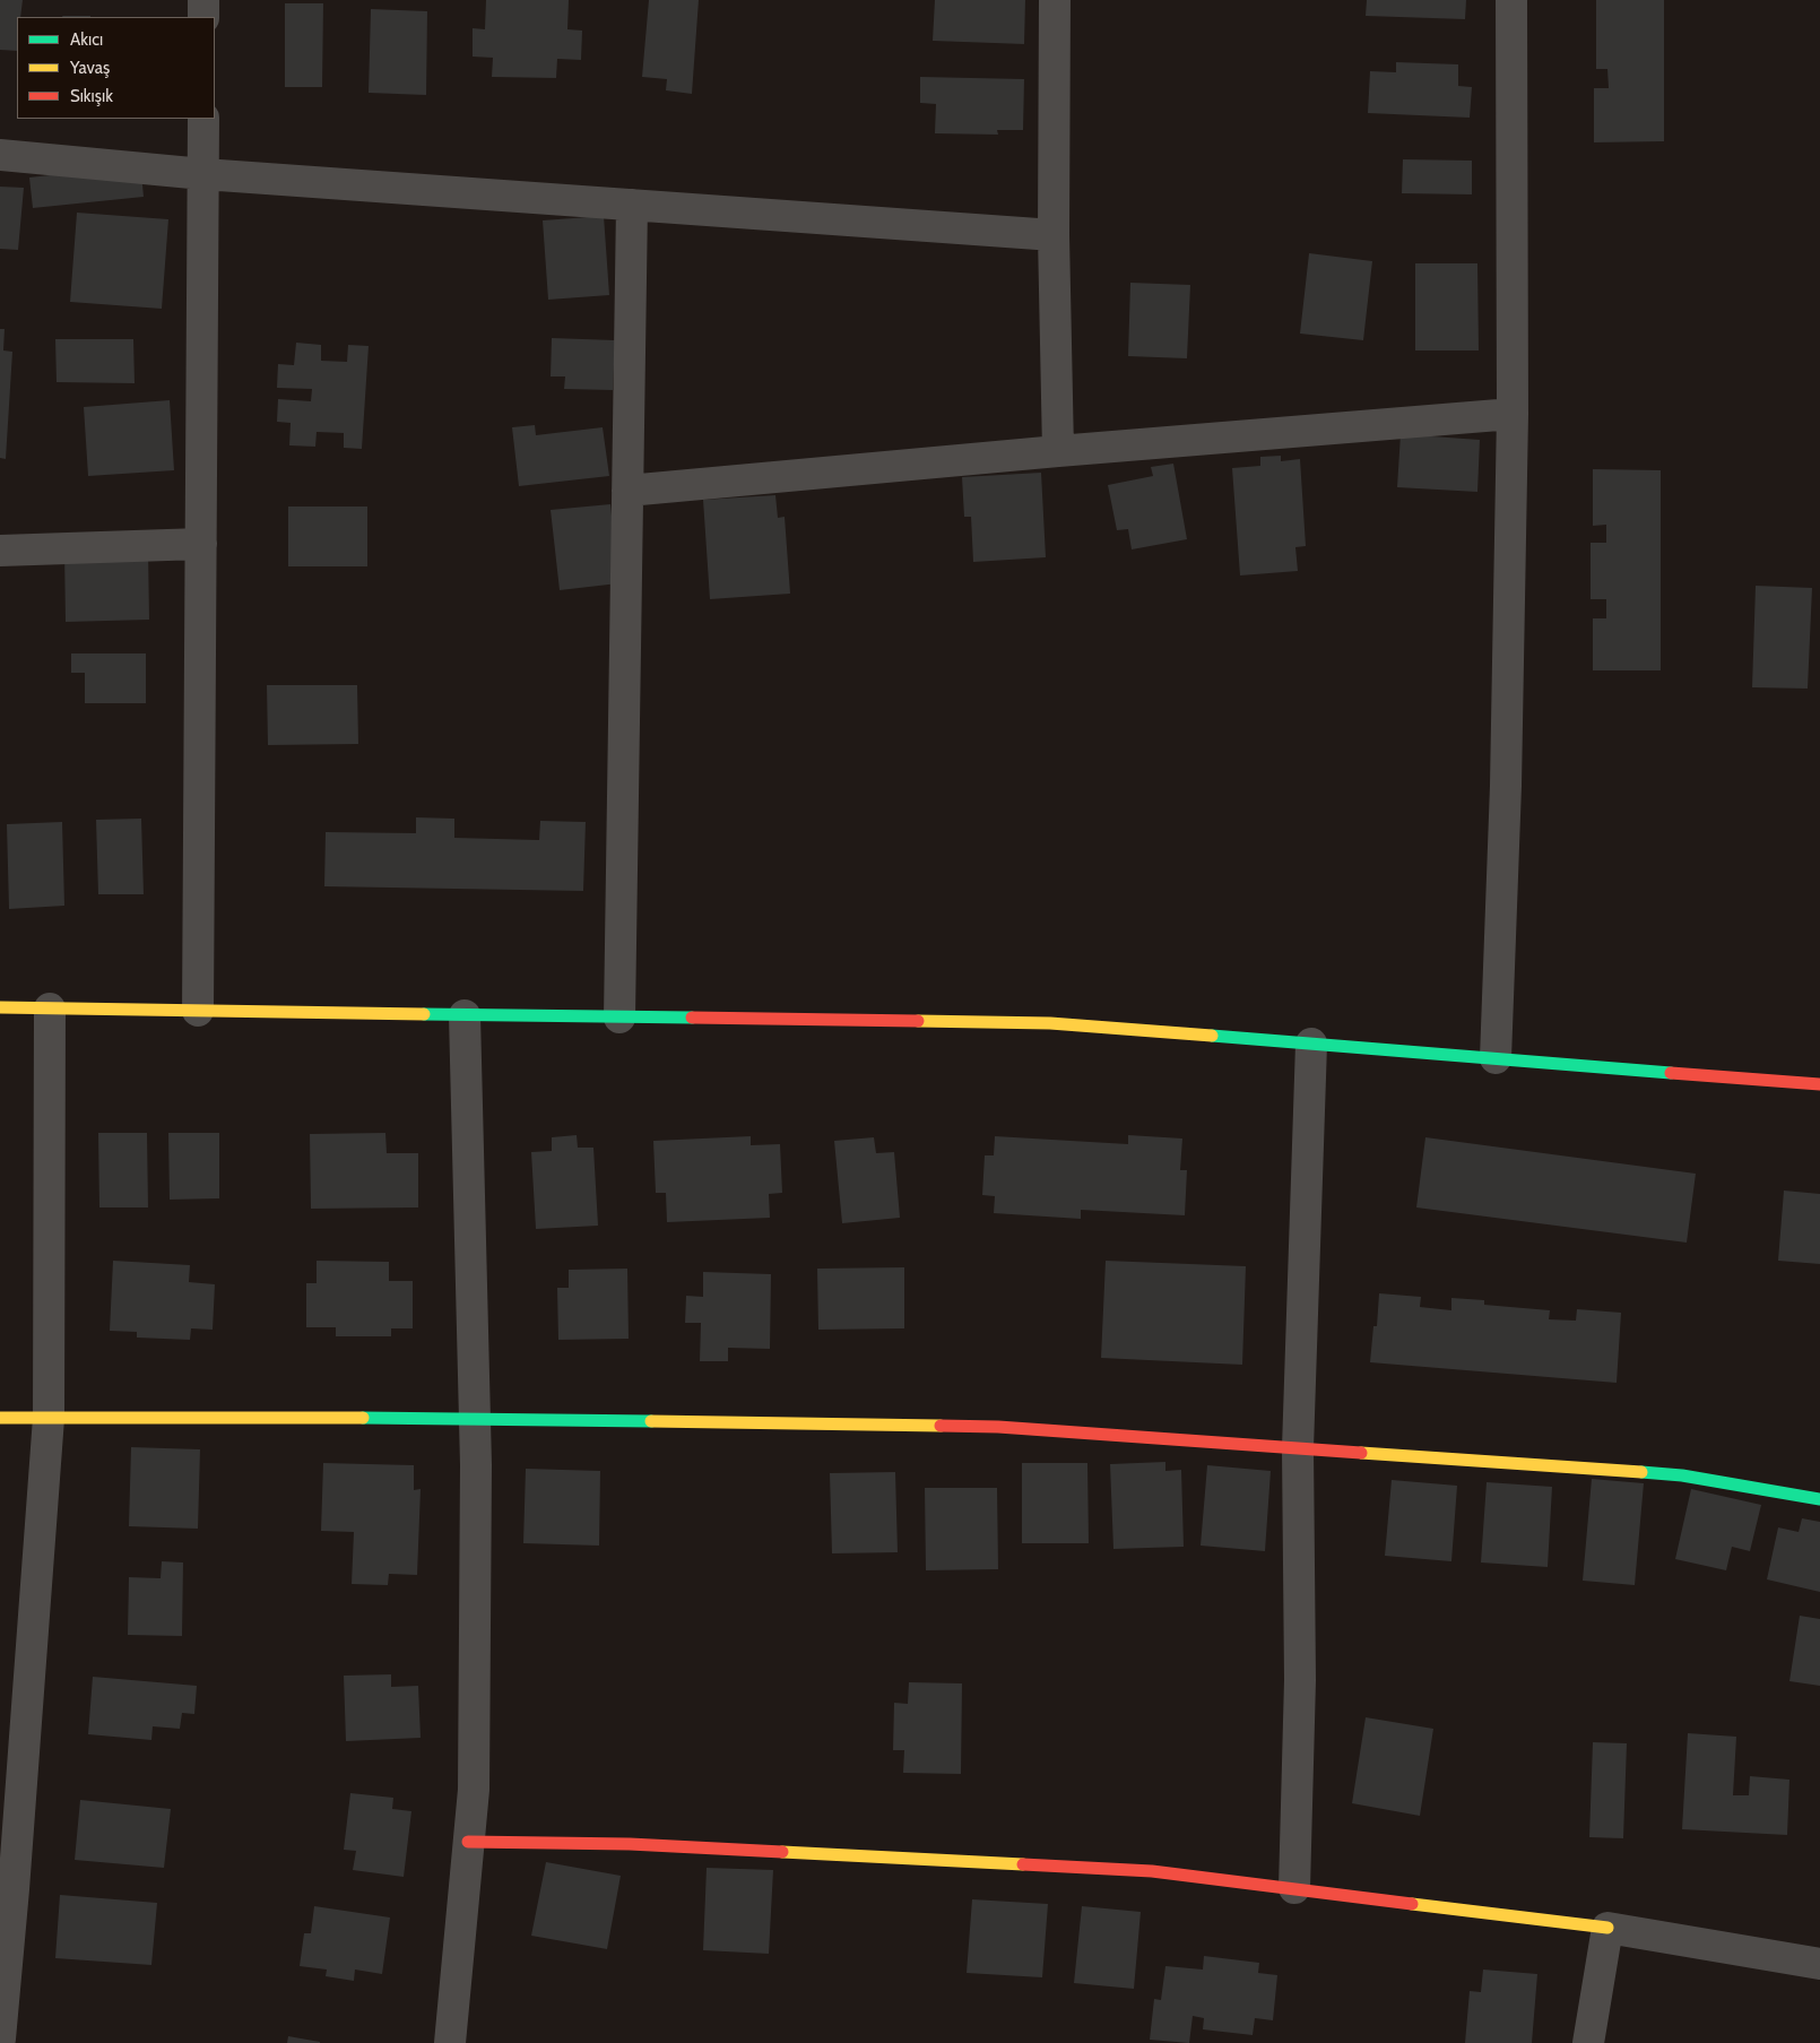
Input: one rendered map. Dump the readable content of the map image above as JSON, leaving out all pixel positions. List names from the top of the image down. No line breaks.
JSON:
{"legend":["Akıcı","Yavaş","Sıkışık"]}
